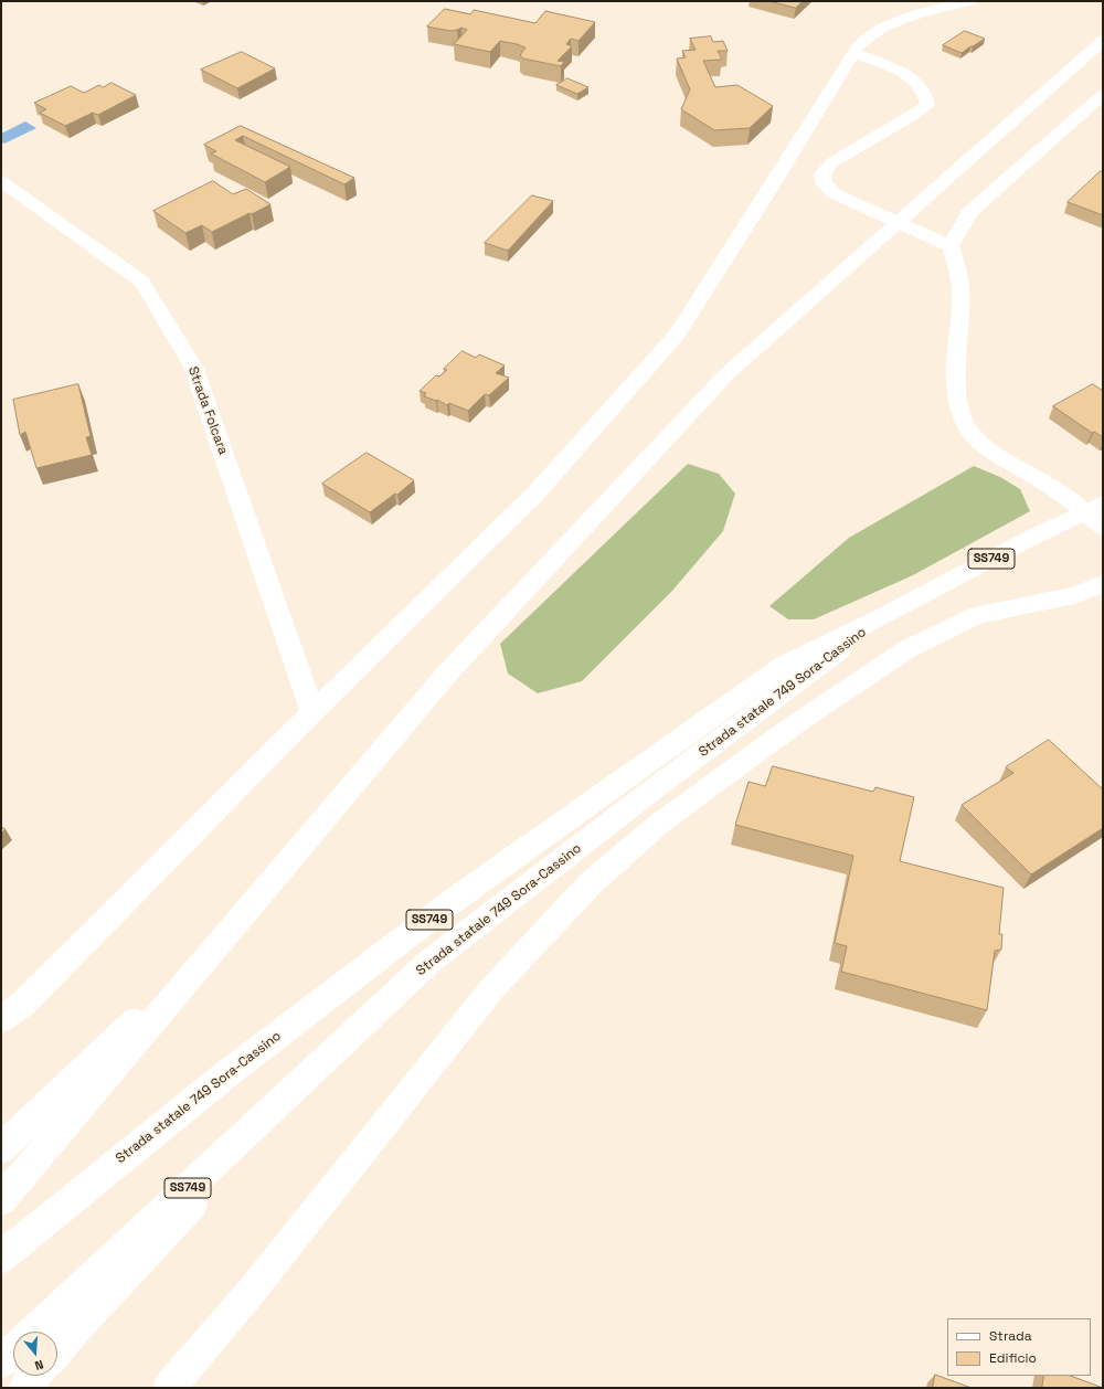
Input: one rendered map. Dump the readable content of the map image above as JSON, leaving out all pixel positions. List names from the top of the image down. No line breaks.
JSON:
{"streets":{"main road":["Strada Folcara","SS749","Strada statale 749 Sora-Cassino"]},"legend":["Strada","Edificio"],"north":"bottom"}
